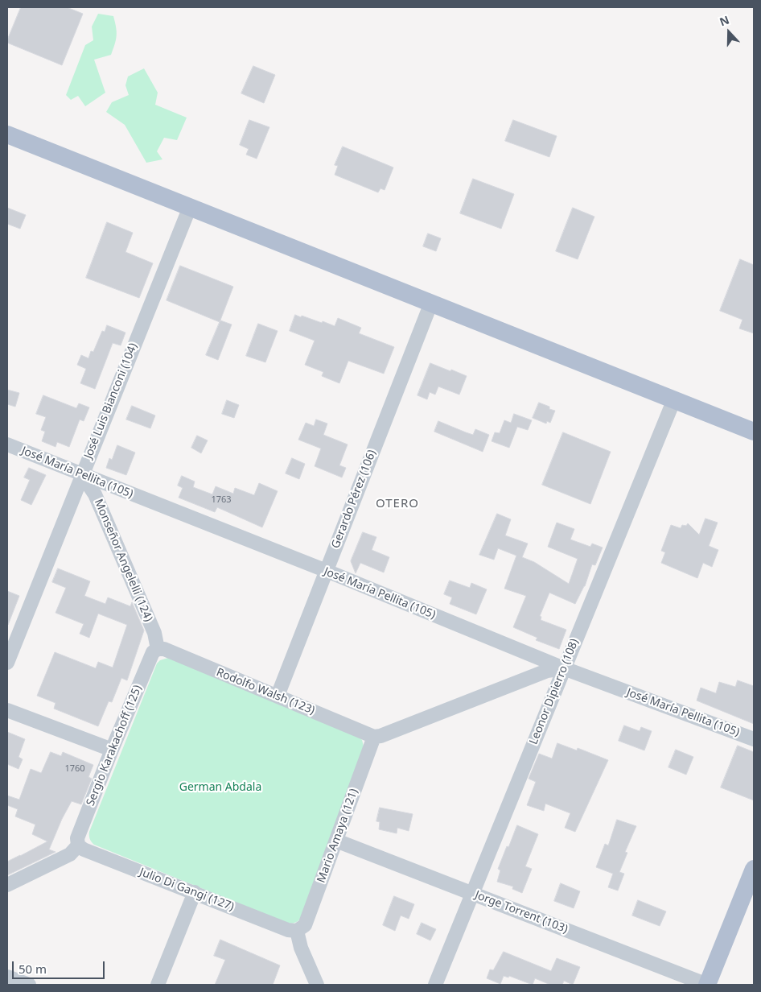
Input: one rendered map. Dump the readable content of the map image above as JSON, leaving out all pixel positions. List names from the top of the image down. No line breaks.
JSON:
{"streets":{"street":["José Luis Bianconi (104)","José María Pellita (105)","Gerardo Pérez (106)","Monseñor Angelelli (124)","Rodolfo Walsh (123)","Leonor Dipierro (108)","Sergio Karakachoff (125)","Mario Amaya (121)","Julio Di Gangi (127)","Jorge Torrent (103)"]},"crossings":[["José Luis Bianconi (104)","José María Pellita (105)"],["José Luis Bianconi (104)","Monseñor Angelelli (124)"],["José María Pellita (105)","Gerardo Pérez (106)"],["José María Pellita (105)","Monseñor Angelelli (124)"],["José María Pellita (105)","Leonor Dipierro (108)"],["Gerardo Pérez (106)","Rodolfo Walsh (123)"],["Monseñor Angelelli (124)","Rodolfo Walsh (123)"],["Monseñor Angelelli (124)","Sergio Karakachoff (125)"],["Rodolfo Walsh (123)","Sergio Karakachoff (125)"],["Rodolfo Walsh (123)","Mario Amaya (121)"],["Leonor Dipierro (108)","Jorge Torrent (103)"],["Sergio Karakachoff (125)","Julio Di Gangi (127)"],["Mario Amaya (121)","Julio Di Gangi (127)"],["Mario Amaya (121)","Jorge Torrent (103)"]],"districts":["OTERO"],"parks":["German Abdala"],"house_numbers":["1763","1760"],"scale_bar":"50 m","north":"top"}
